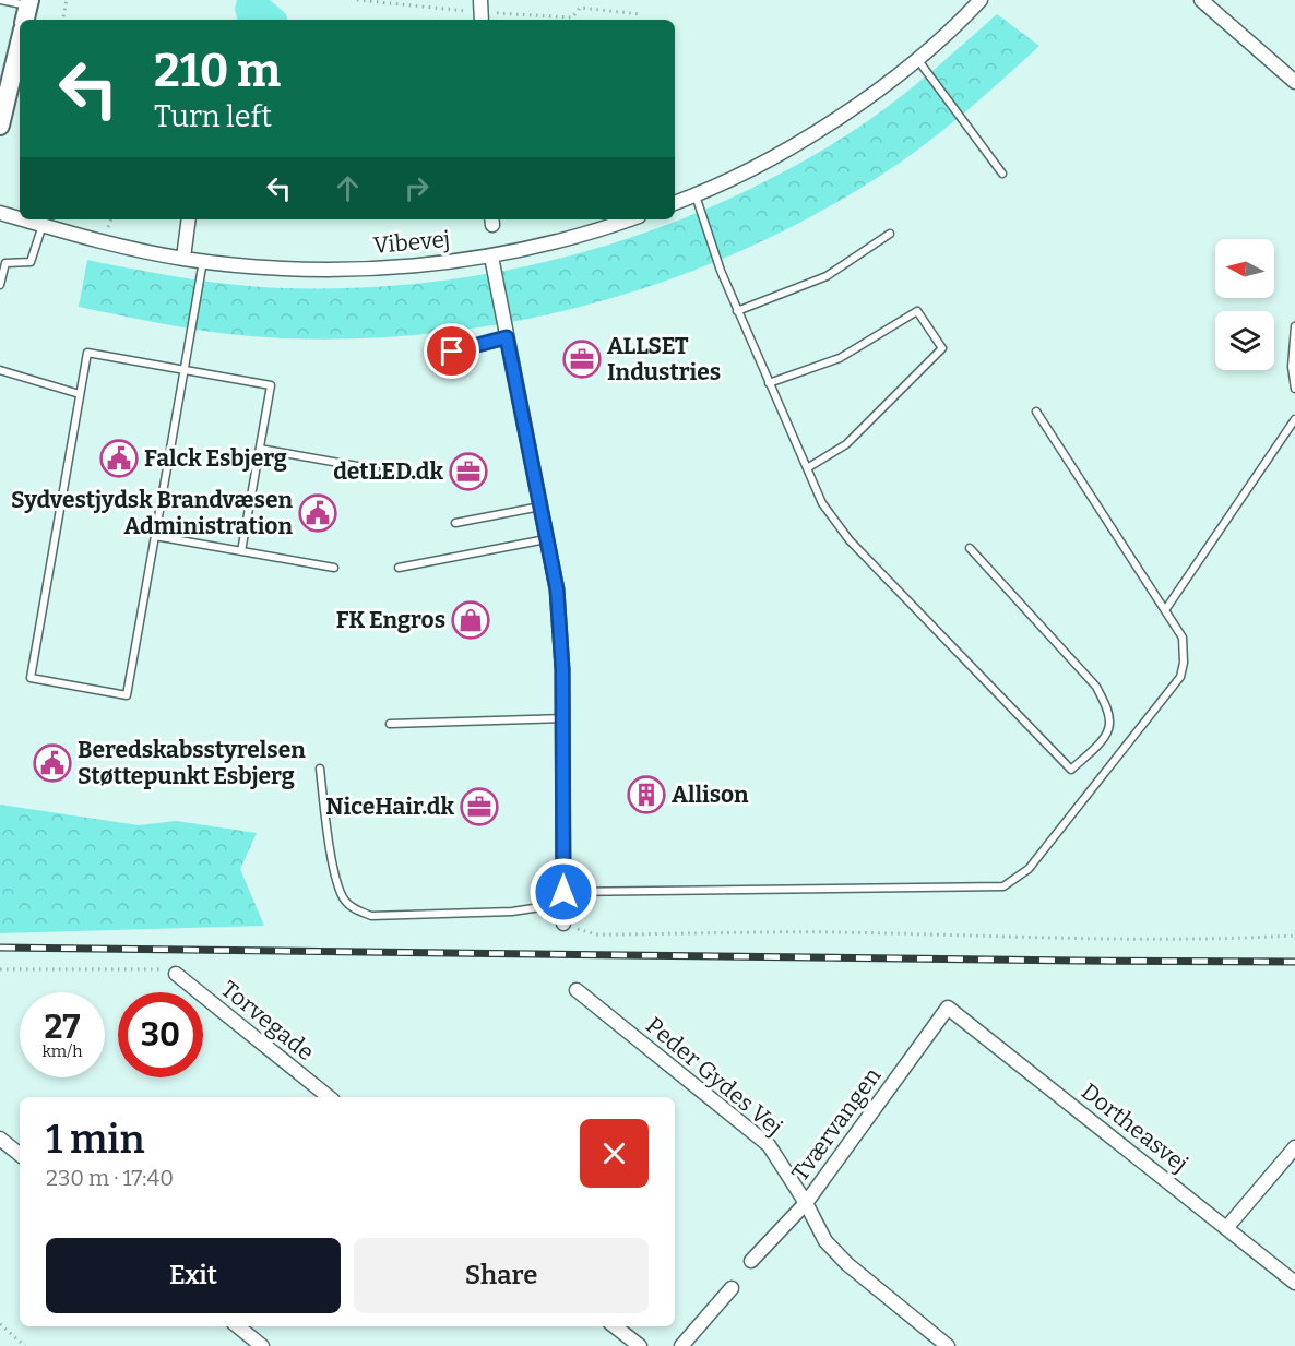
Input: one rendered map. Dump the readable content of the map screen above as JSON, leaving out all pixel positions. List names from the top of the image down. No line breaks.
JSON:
{"streets":{"street":["Vibevej","Torvegade","Peder Gydes Vej","Tværvangen","Dortheasvej"]},"crossings":[["Peder Gydes Vej","Tværvangen"],["Tværvangen","Dortheasvej"]],"places":{"office":["ALLSET Industries","detLED.dk","NiceHair.dk"],"public building":["Falck Esbjerg","Sydvestjydsk Brandvæsen Administration","Beredskabsstyrelsen Støttepunkt Esbjerg"],"shop":["FK Engros"],"building":["Allison"]},"north":"left","page":{"turn":["210 m","Turn left"],"speed":"27 km/h","limit":"30","heading":["1 min","230 m · 17:40"],"buttons":["Exit","Share"]}}
